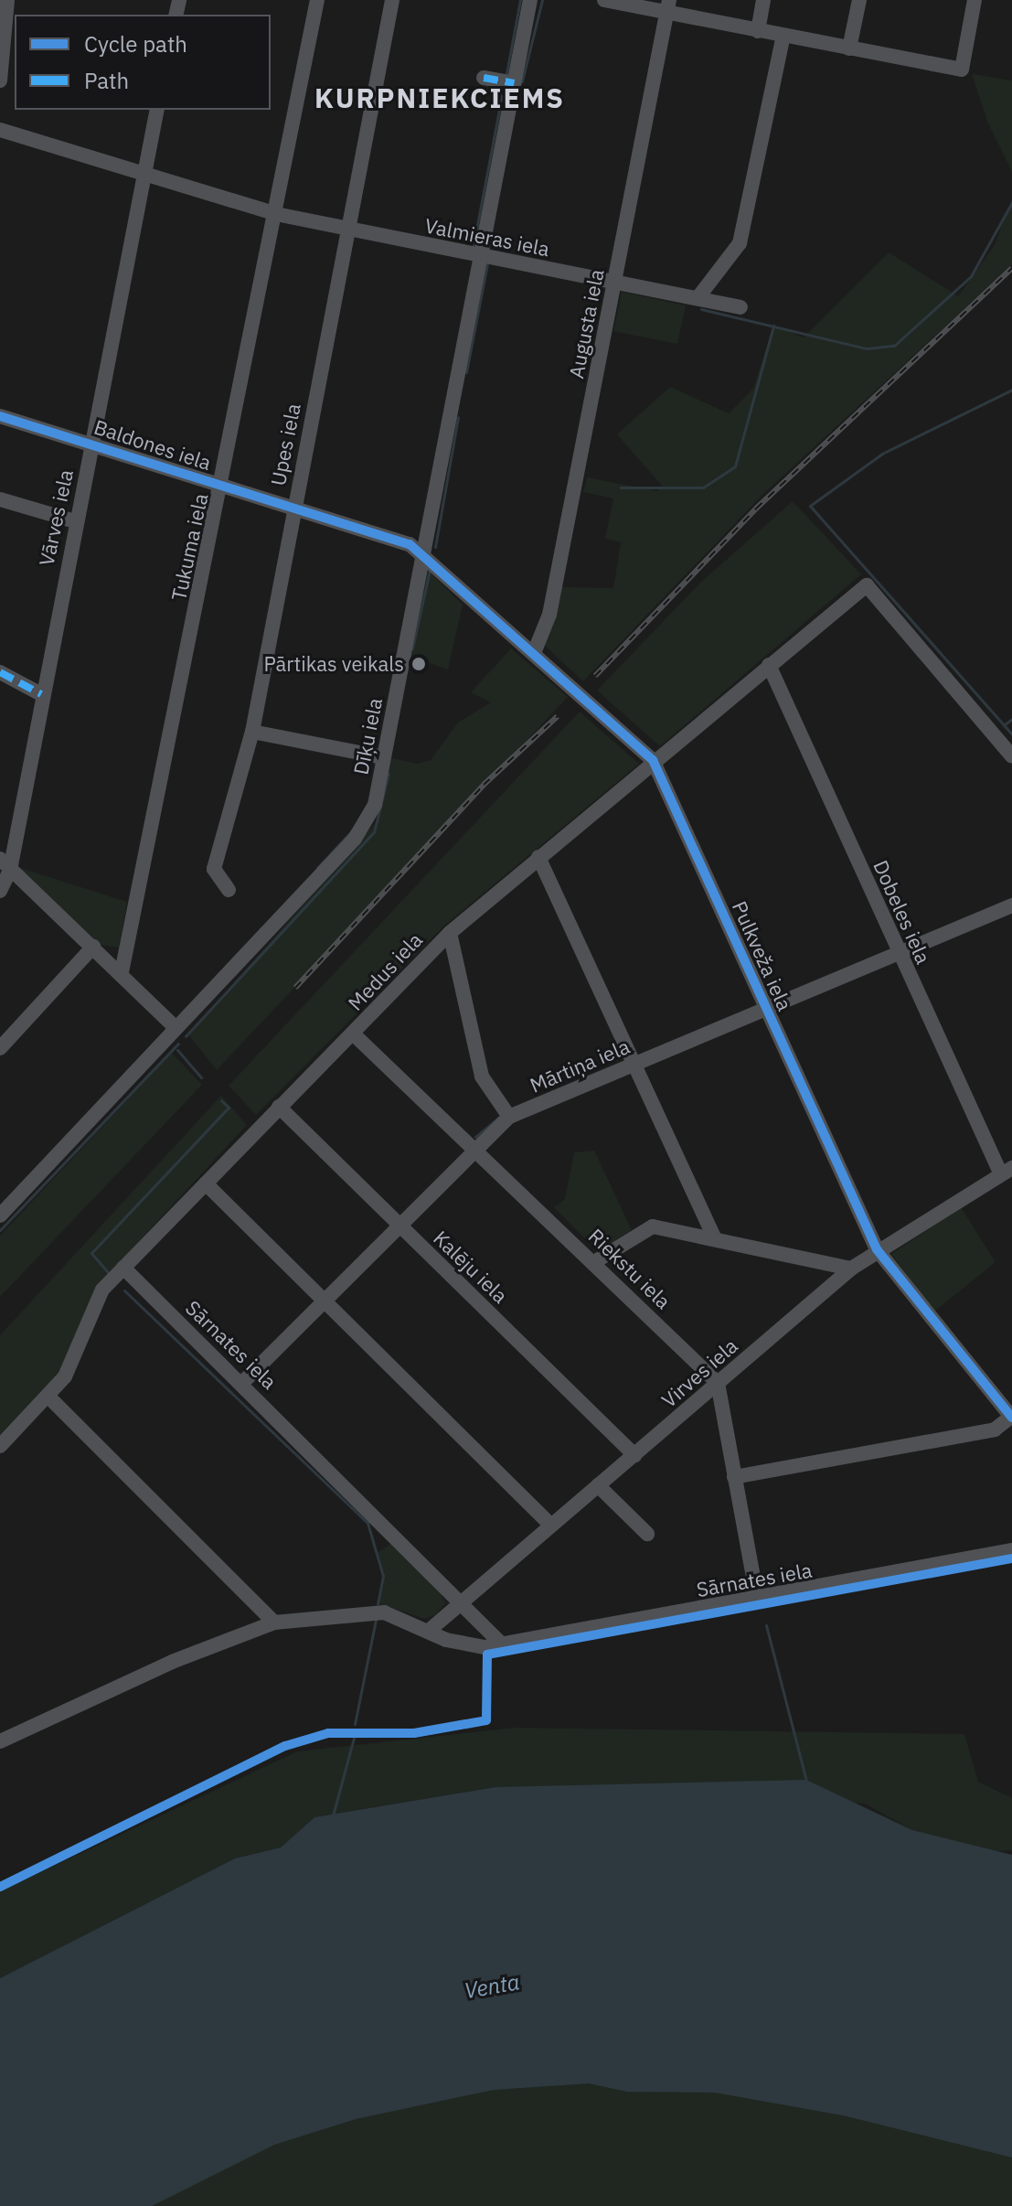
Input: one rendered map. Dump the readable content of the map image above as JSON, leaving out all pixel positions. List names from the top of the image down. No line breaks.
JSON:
{"streets":{"street":["Valmieras iela","Augusta iela","Baldones iela","Upes iela","Vārves iela","Tukuma iela","Dīķu iela","Dobeles iela","Pulkveža iela","Medus iela","Mārtiņa iela","Kalēju iela","Riekstu iela","Sārnates iela","Virves iela"]},"crossings":[["Valmieras iela","Augusta iela"],["Valmieras iela","Upes iela"],["Valmieras iela","Vārves iela"],["Valmieras iela","Tukuma iela"],["Valmieras iela","Dīķu iela"],["Augusta iela","Pulkveža iela"],["Baldones iela","Upes iela"],["Baldones iela","Vārves iela"],["Baldones iela","Tukuma iela"],["Baldones iela","Dīķu iela"],["Baldones iela","Pulkveža iela"],["Dīķu iela","Pulkveža iela"],["Dobeles iela","Medus iela"],["Dobeles iela","Mārtiņa iela"],["Dobeles iela","Virves iela"],["Pulkveža iela","Medus iela"],["Pulkveža iela","Mārtiņa iela"],["Pulkveža iela","Virves iela"],["Medus iela","Kalēju iela"],["Medus iela","Riekstu iela"],["Medus iela","Sārnates iela"],["Mārtiņa iela","Kalēju iela"],["Mārtiņa iela","Riekstu iela"],["Mārtiņa iela","Sārnates iela"],["Kalēju iela","Virves iela"],["Riekstu iela","Virves iela"],["Sārnates iela","Virves iela"]],"districts":["KURPNIEKCIEMS"],"water":["Venta"],"places":["Pārtikas veikals"],"legend":["Cycle path","Path"]}
